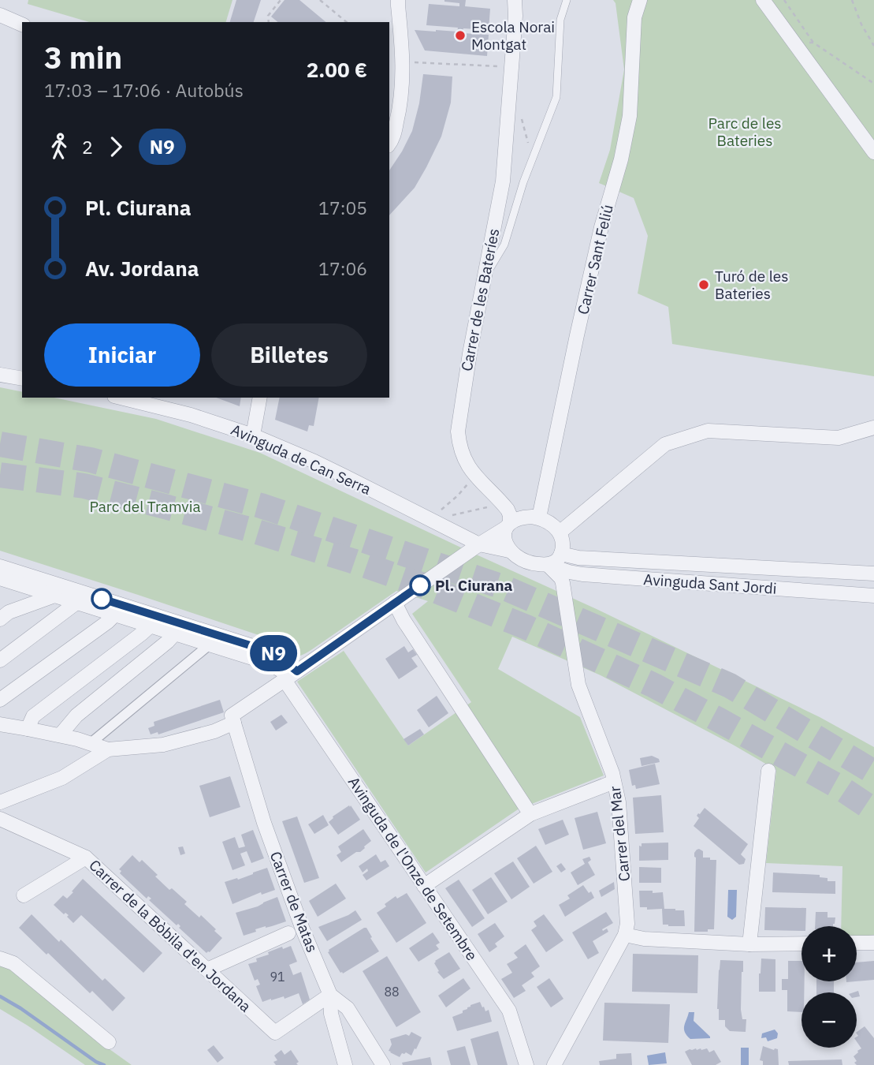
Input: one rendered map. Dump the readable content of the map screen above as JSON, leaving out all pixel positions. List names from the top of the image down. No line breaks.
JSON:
{"streets":{"street":["Carrer Sant Feliú","Carrer de les Bateríes","Avinguda de Can Serra","Avinguda Sant Jordi","Carrer del Mar","Avinguda de l'Onze de Setembre","Carrer de Matas","Carrer de la Bòbila d'en Jordana"]},"crossings":[["Carrer Sant Feliú","Carrer de les Bateríes"],["Carrer Sant Feliú","Avinguda de Can Serra"],["Carrer Sant Feliú","Avinguda Sant Jordi"],["Carrer Sant Feliú","Carrer del Mar"],["Carrer de les Bateríes","Avinguda de Can Serra"],["Carrer de les Bateríes","Avinguda Sant Jordi"],["Carrer de les Bateríes","Carrer del Mar"],["Avinguda de Can Serra","Avinguda Sant Jordi"],["Avinguda de Can Serra","Carrer del Mar"],["Avinguda Sant Jordi","Carrer del Mar"],["Carrer de Matas","Carrer de la Bòbila d'en Jordana"]],"parks":["Parc de les Bateries","Parc del Tramvia"],"places":["Escola Norai Montgat","Turó de les Bateries","Pl. Ciurana"],"lines":["bus line N9"],"house_numbers":["91","88"],"page":{"on_map":"N9","heading":["3 min","17:03 – 17:06 · Autobús","2.00 €"],"legs":["2","N9"],"list":[{"name":"Pl. Ciurana","value":"17:05"},{"name":"Av. Jordana","value":"17:06"}],"buttons":["Iniciar","Billetes"],"map_buttons":["+","−"]}}
